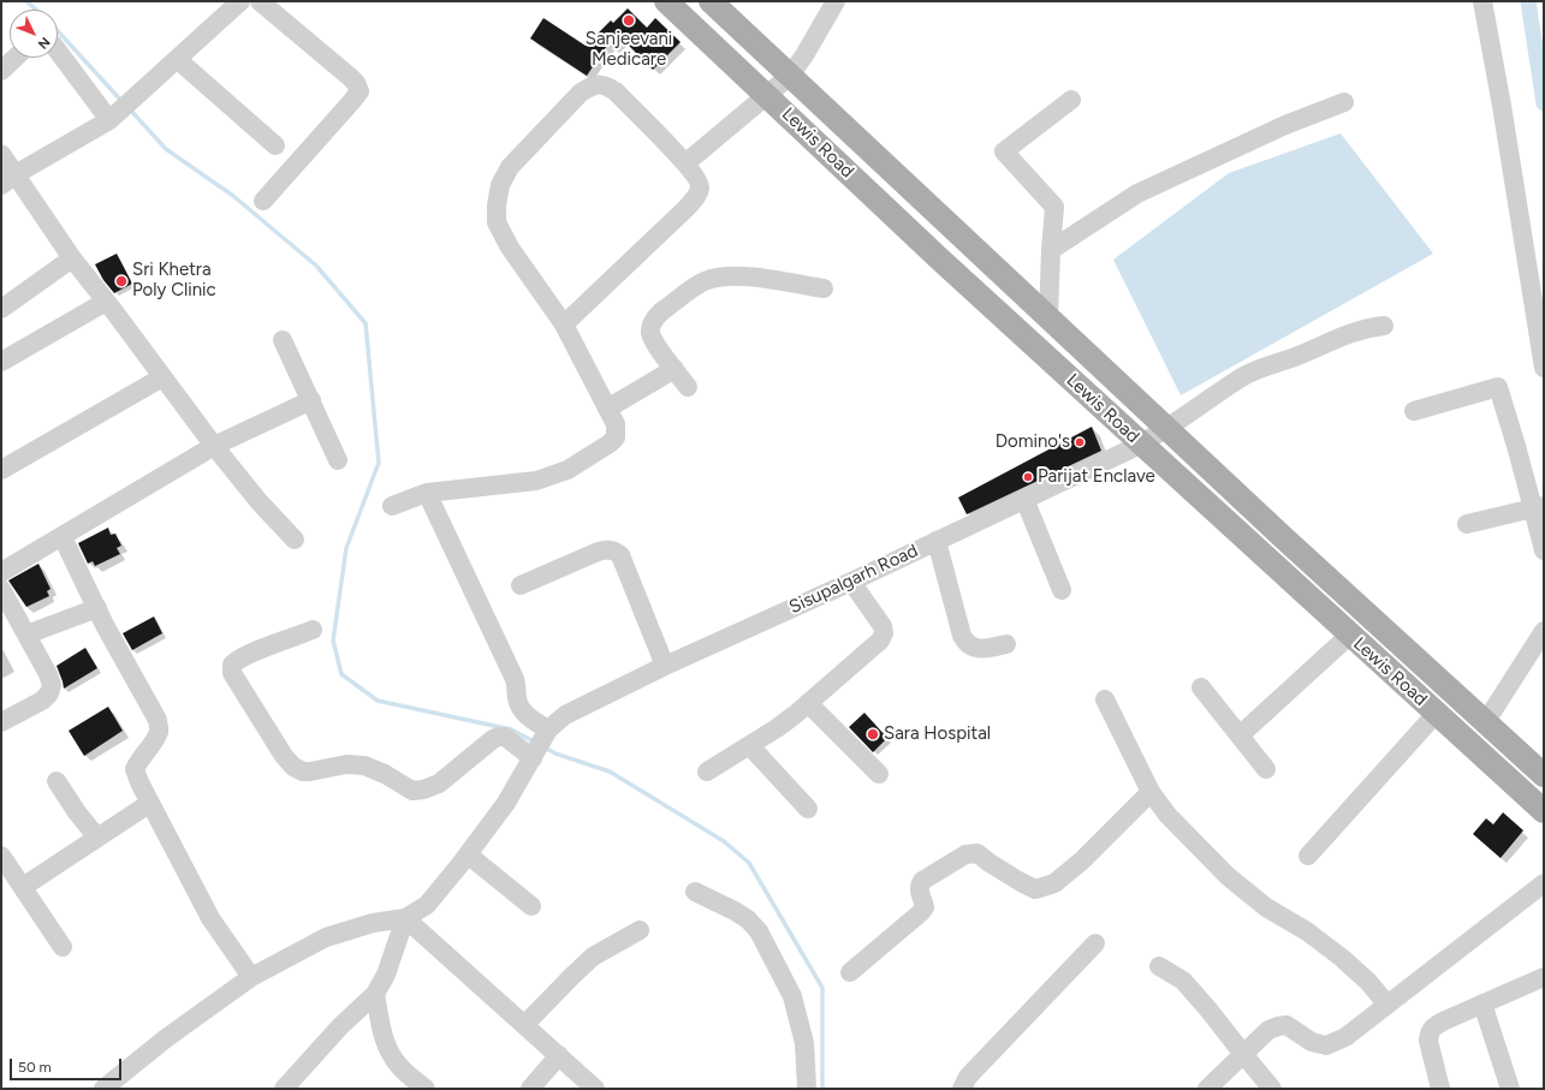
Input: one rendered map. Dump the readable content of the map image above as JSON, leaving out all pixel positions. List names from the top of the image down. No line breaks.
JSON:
{"streets":{"main road":["Lewis Road"],"street":["Sisupalgarh Road"]},"crossings":[["Lewis Road","Sisupalgarh Road"]],"places":["Sanjeevani Medicare","Sri Khetra Poly Clinic","Domino's","Parijat Enclave","Sara Hospital"],"scale_bar":"50 m","north":"bottom right"}
